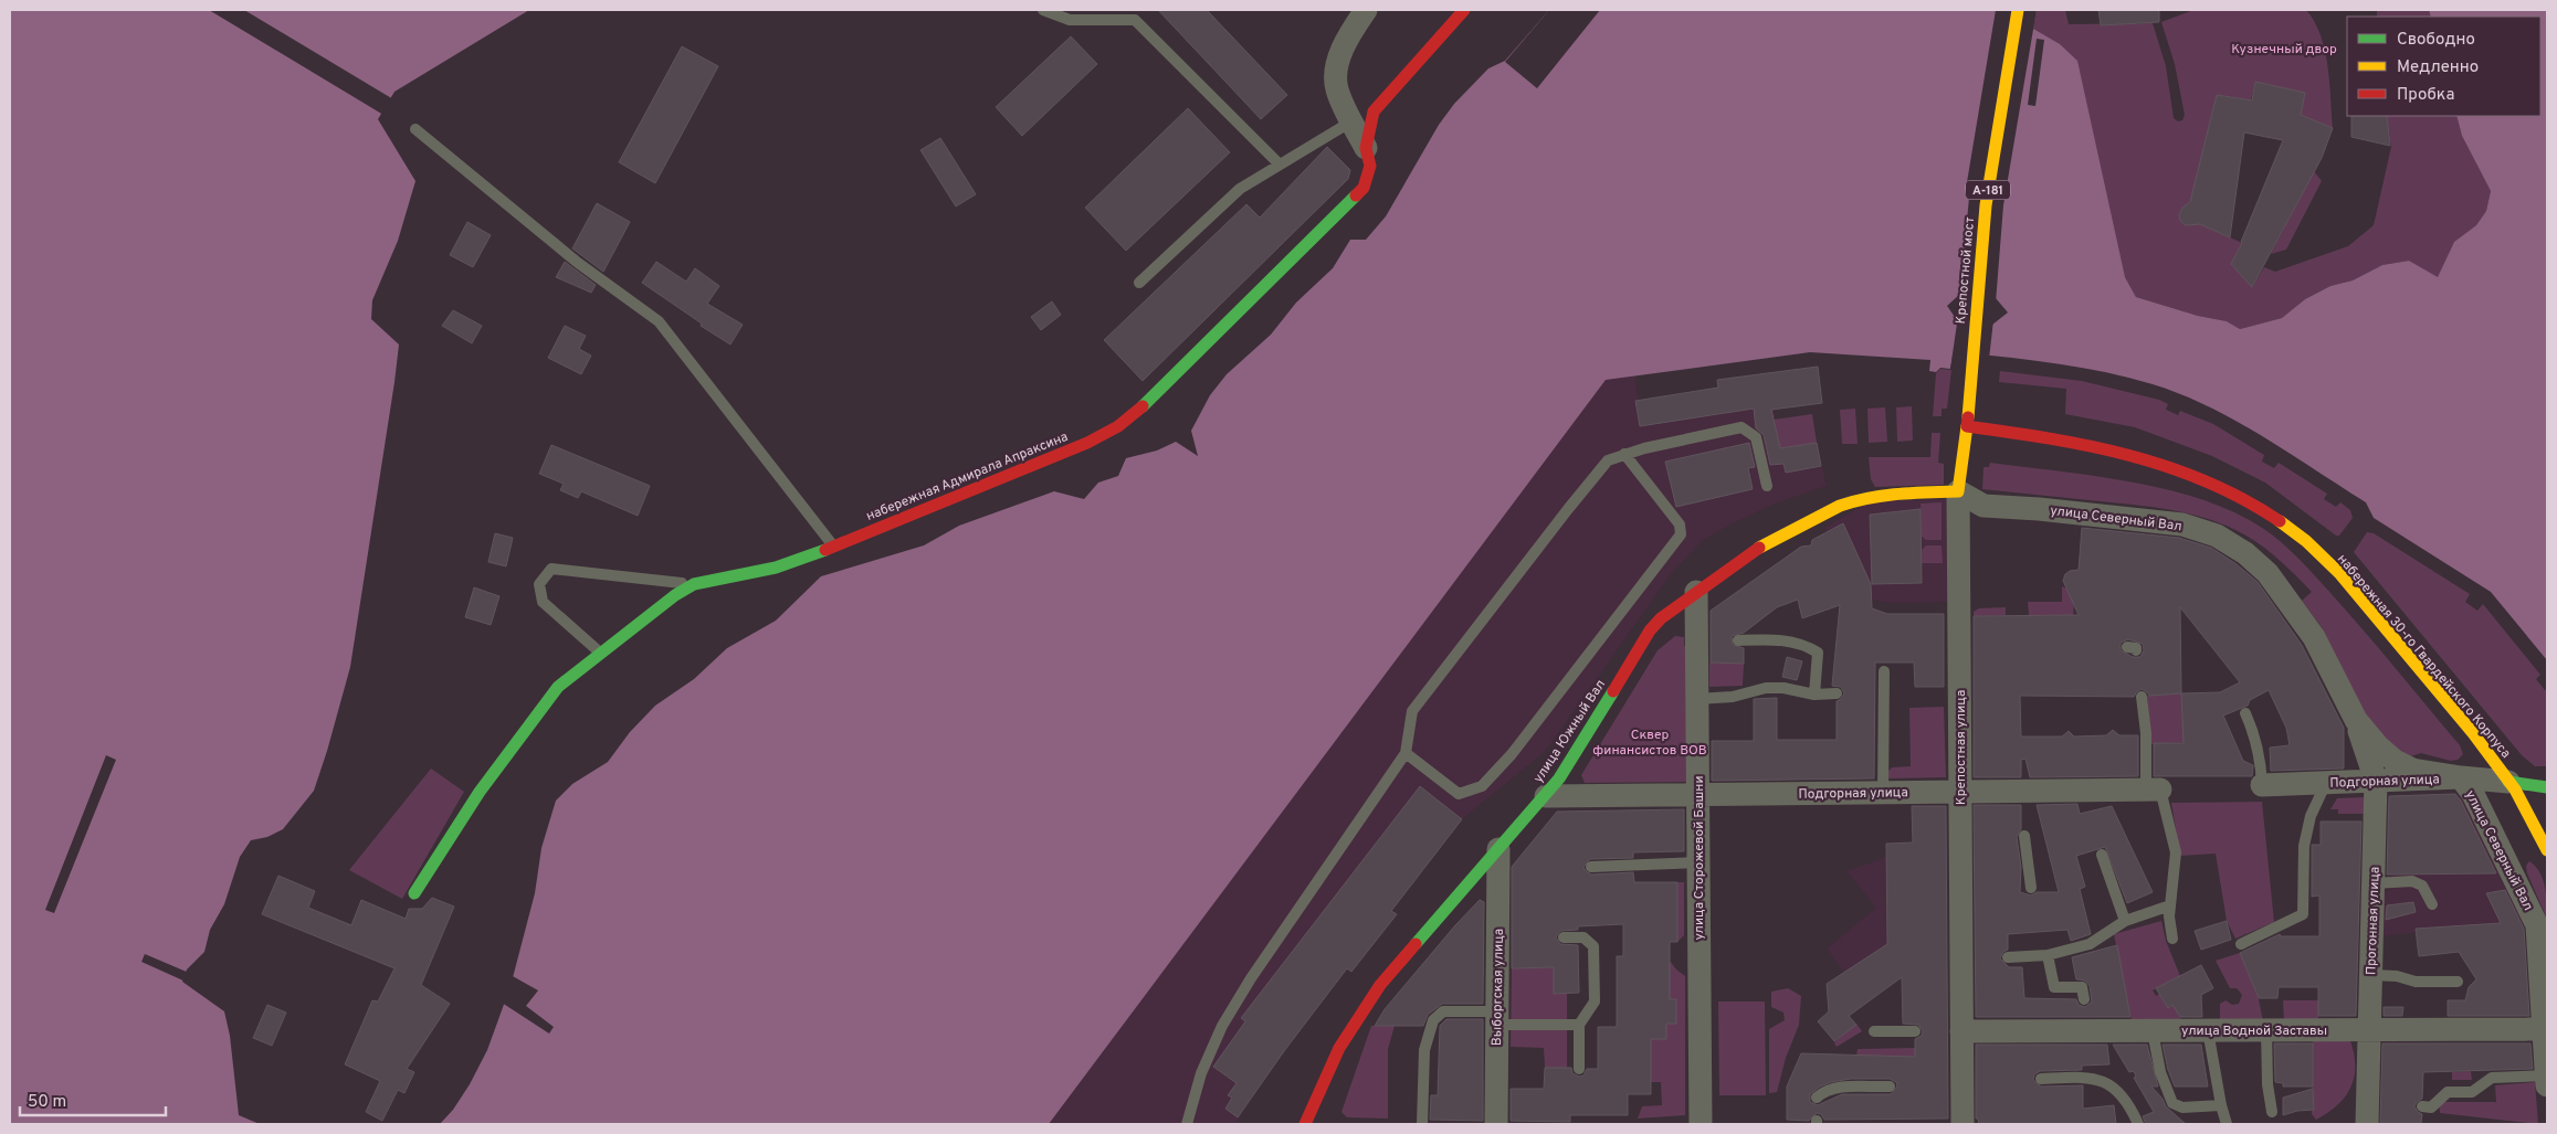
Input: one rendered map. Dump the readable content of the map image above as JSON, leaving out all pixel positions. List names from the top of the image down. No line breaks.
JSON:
{"streets":{"street":["А-181","Крепостной мост","набережная Адмирала Апраксина","улица Северный Вал","набережная 30-го Гвардейского Корпуса","улица Южный Вал","Крепостная улица","Подгорная улица","улица Сторожевой Башни","Прогонная улица","Выборгская улица","улица Водной Заставы"]},"crossings":[["Крепостной мост","Крепостная улица"],["улица Северный Вал","улица Южный Вал"],["улица Северный Вал","Крепостная улица"],["улица Северный Вал","Подгорная улица"],["улица Северный Вал","Прогонная улица"],["улица Северный Вал","улица Водной Заставы"],["набережная 30-го Гвардейского Корпуса","Крепостная улица"],["набережная 30-го Гвардейского Корпуса","Подгорная улица"],["улица Южный Вал","Крепостная улица"],["улица Южный Вал","Подгорная улица"],["улица Южный Вал","улица Сторожевой Башни"],["улица Южный Вал","Выборгская улица"],["Крепостная улица","Подгорная улица"],["Крепостная улица","улица Водной Заставы"],["Подгорная улица","улица Сторожевой Башни"],["Подгорная улица","Прогонная улица"],["Прогонная улица","улица Водной Заставы"]],"parks":["Кузнечный двор","Сквер финансистов ВОВ"],"legend":["Свободно","Медленно","Пробка"],"scale_bar":"50 m"}
